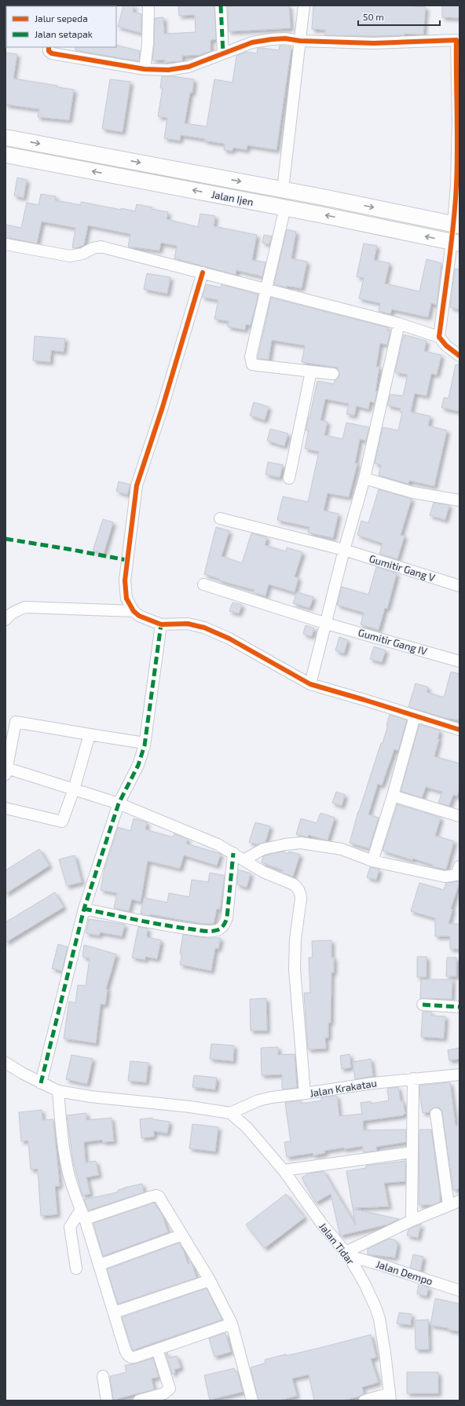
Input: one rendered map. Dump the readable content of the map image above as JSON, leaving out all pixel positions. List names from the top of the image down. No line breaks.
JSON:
{"streets":{"street":["Jalan Ijen","Gumitir Gang V","Gumitir Gang IV","Jalan Krakatau","Jalan Tidar","Jalan Dempo"]},"crossings":[["Jalan Krakatau","Jalan Tidar"],["Jalan Tidar","Jalan Dempo"]],"legend":["Jalur sepeda","Jalan setapak"],"scale_bar":"50 m"}
